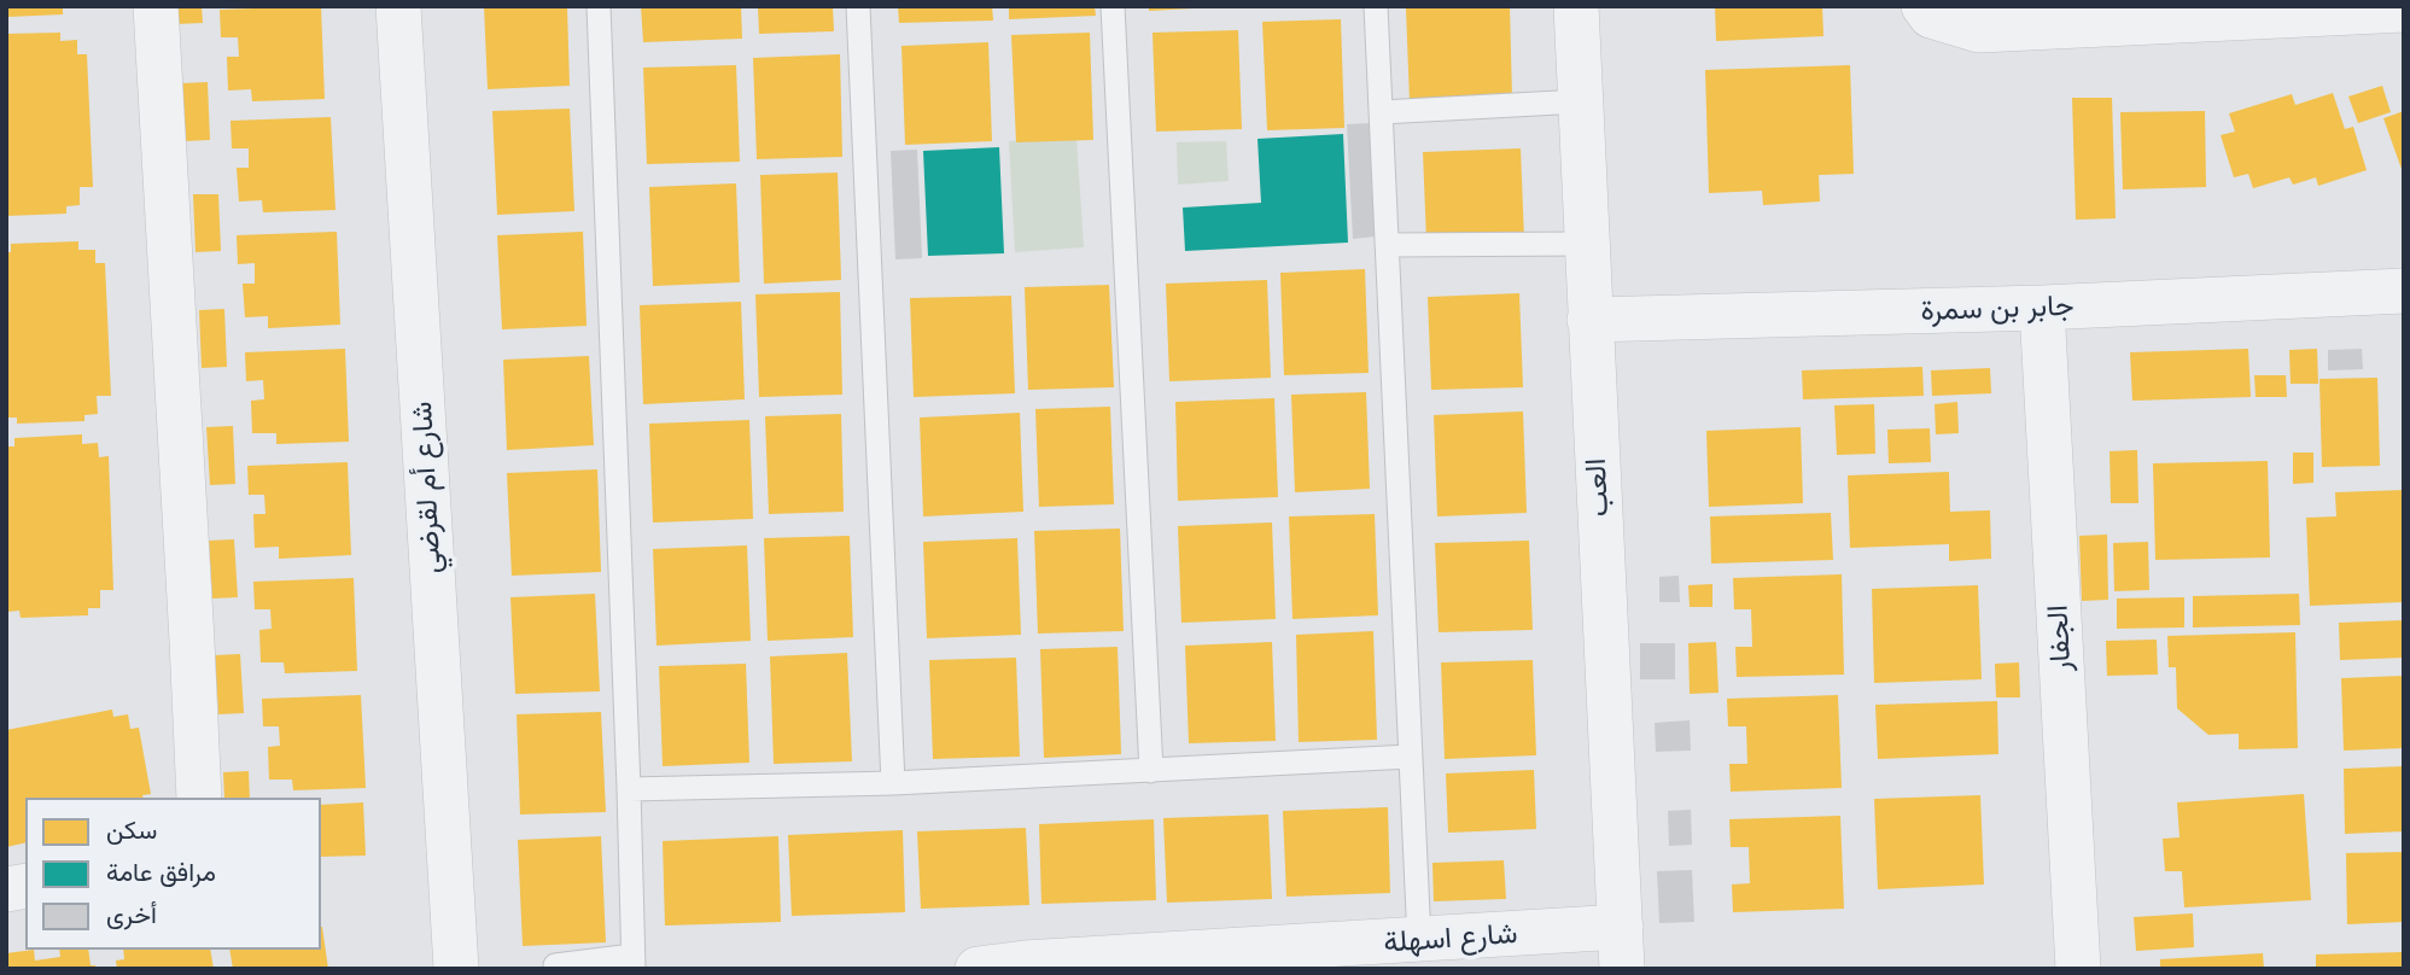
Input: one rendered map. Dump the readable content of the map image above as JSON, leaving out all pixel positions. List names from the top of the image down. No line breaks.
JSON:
{"streets":{"street":["جابر بن سمرة","شارع أم لقرضي","العب","الجفار","شارع اسهلة"]},"crossings":[["جابر بن سمرة","العب"],["جابر بن سمرة","الجفار"],["العب","شارع اسهلة"]],"legend":["سكن","مرافق عامة","أخرى"]}
